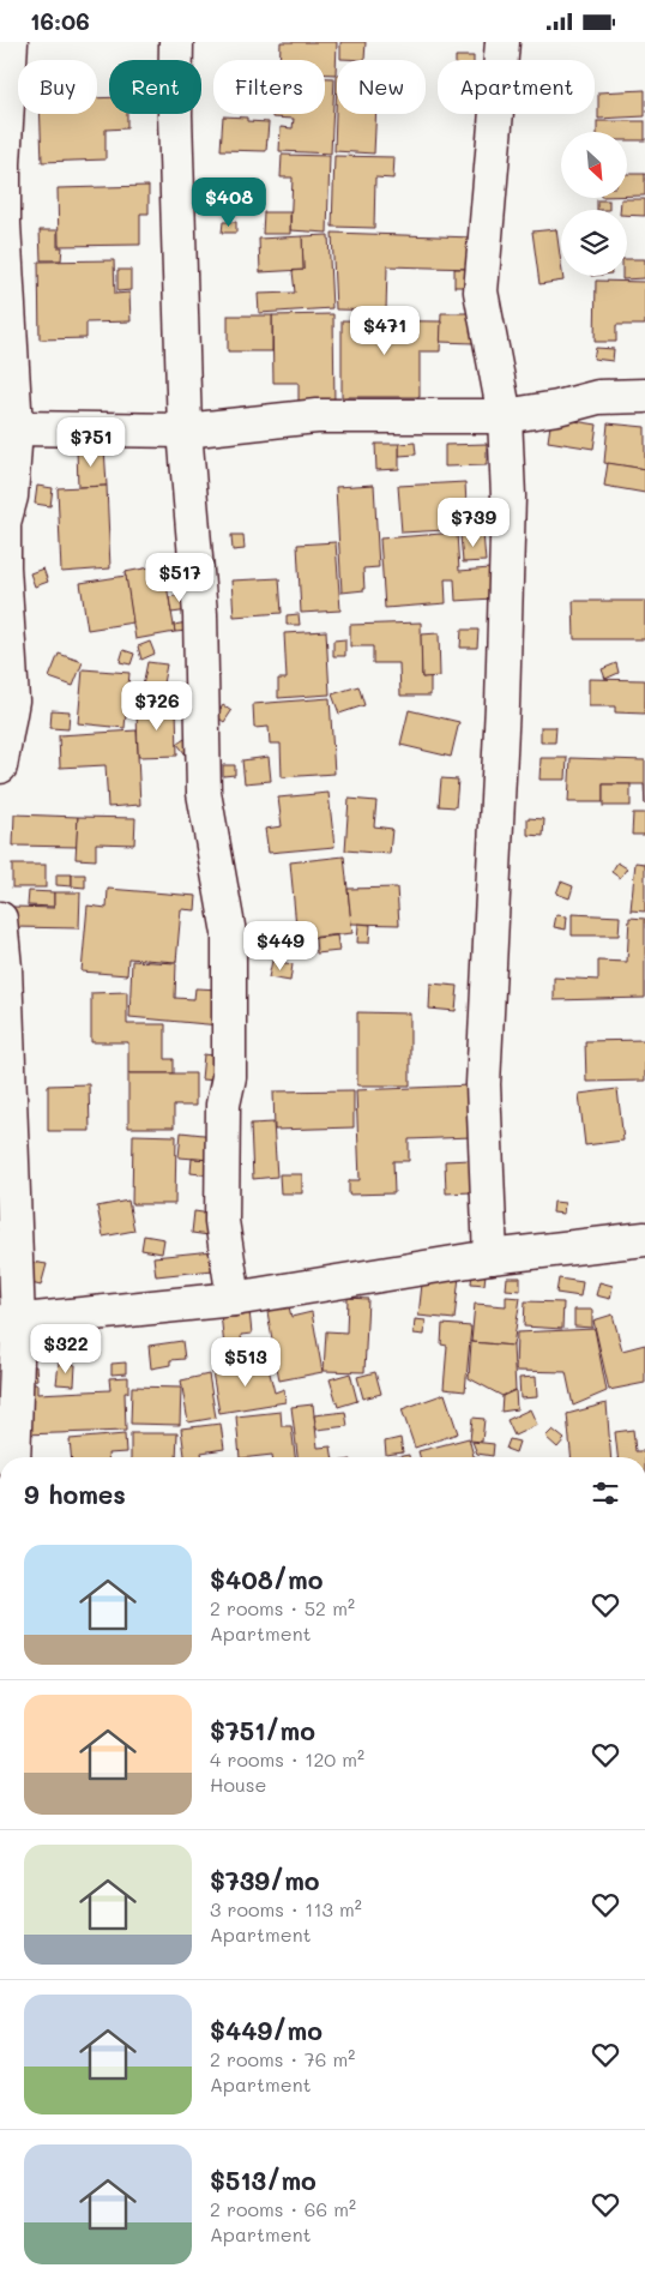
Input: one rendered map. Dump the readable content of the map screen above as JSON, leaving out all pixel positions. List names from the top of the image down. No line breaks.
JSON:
{"north":"bottom right","page":{"status":"16:06","chip":["Buy","Rent","Filters","New","Apartment"],"price":["$408","$471","$751","$739","$517","$726","$449","$322","$513"],"heading":"9 homes","list":[{"name":"$408/mo","note":"2 rooms · 52 m² · Apartment"},{"name":"$751/mo","note":"4 rooms · 120 m² · House"},{"name":"$739/mo","note":"3 rooms · 113 m² · Apartment"},{"name":"$449/mo","note":"2 rooms · 76 m² · Apartment"},{"name":"$513/mo","note":"2 rooms · 66 m² · Apartment"}]}}
